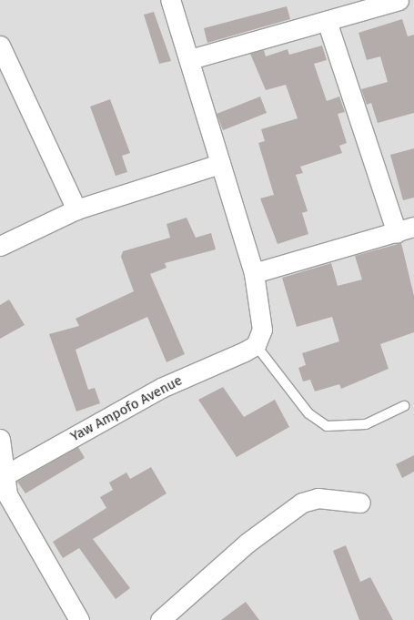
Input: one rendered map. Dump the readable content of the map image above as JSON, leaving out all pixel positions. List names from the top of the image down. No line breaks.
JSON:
{"streets":{"street":["Yaw Ampofo Avenue"]}}
